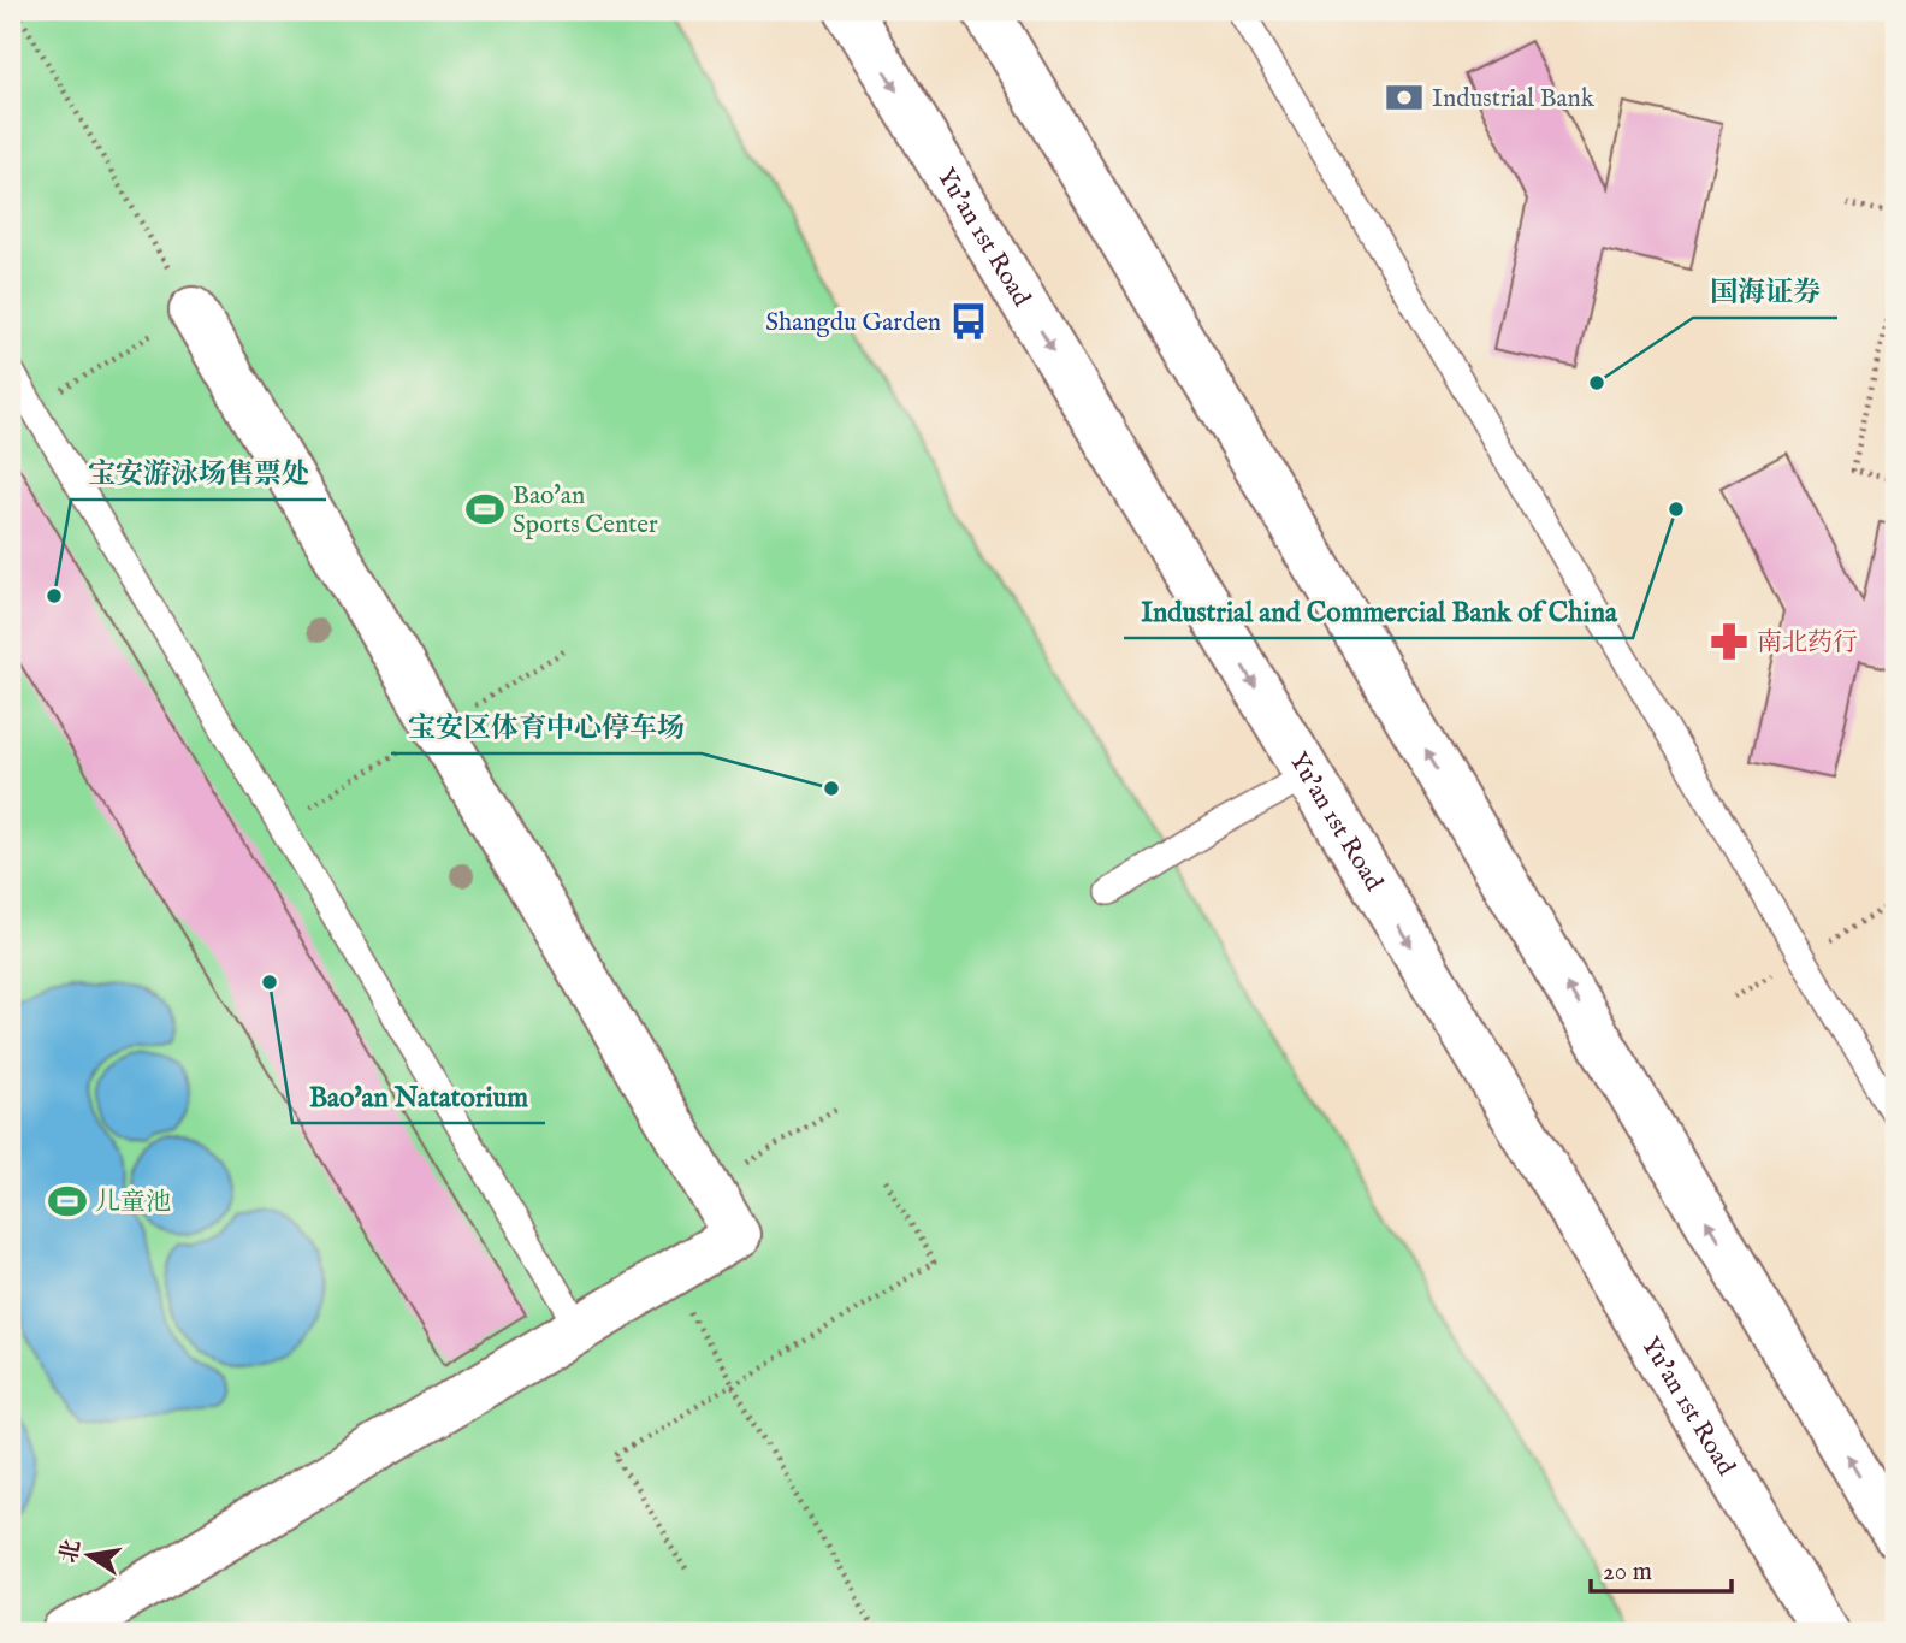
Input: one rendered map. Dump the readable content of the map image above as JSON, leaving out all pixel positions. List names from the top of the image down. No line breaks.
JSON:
{"streets":{"main road":["Yu’an 1st Road"]},"places":{"bank":["Industrial Bank"],"bus stop":["Shangdu Garden"],"other":["国海证券","Industrial and Commercial Bank of China","宝安游泳场售票处","宝安区体育中心停车场","Bao'an Natatorium"],"sports":["Bao'an Sports Center","儿童池"],"pharmacy":["南北药行"]},"scale_bar":"20 m","north":"left"}
